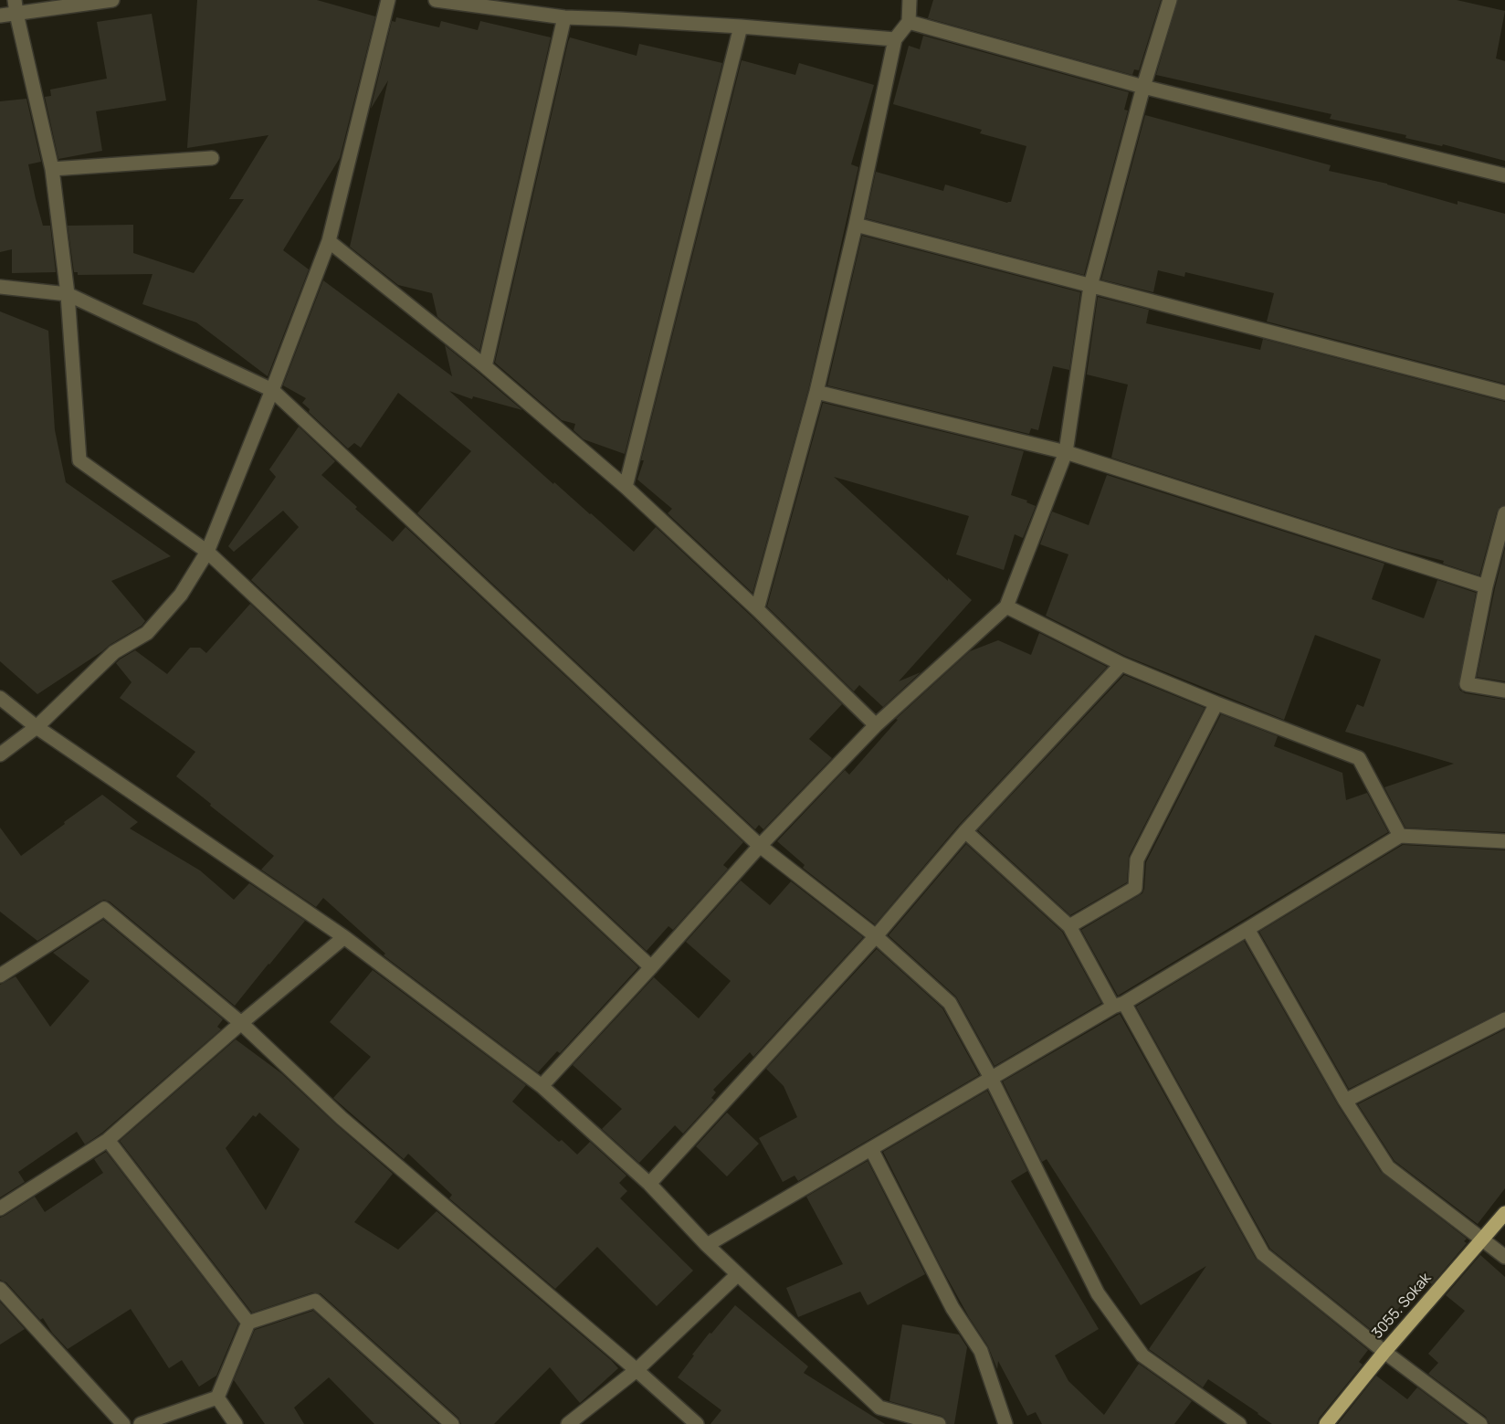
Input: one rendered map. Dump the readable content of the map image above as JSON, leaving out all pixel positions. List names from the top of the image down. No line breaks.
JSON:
{"streets":{"main road":["3055. Sokak"]}}
